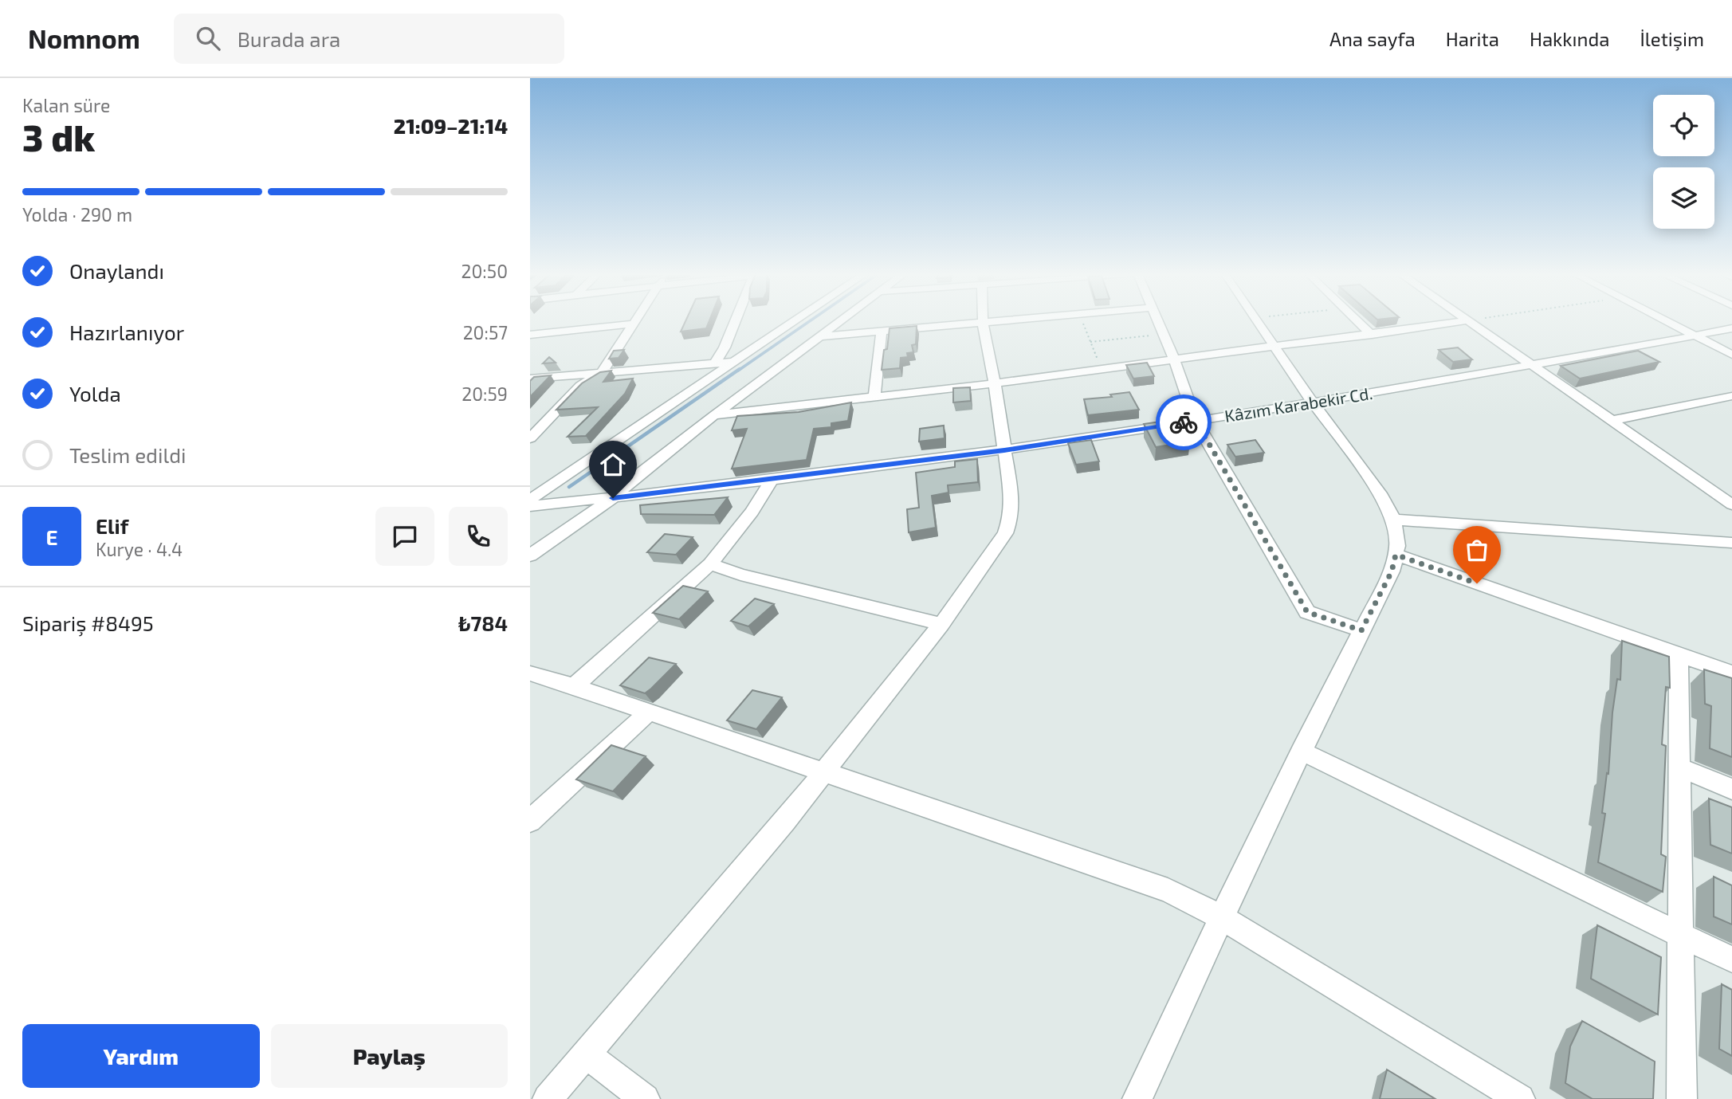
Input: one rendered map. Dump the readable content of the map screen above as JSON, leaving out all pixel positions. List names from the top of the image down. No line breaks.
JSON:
{"streets":{"street":["Kâzım Karabekir Cd."]},"page":{"header":"Nomnom","search":"Burada ara","nav":["Ana sayfa","Harita","Hakkında","İletişim"],"heading":["3 dk","Kalan süre","21:09–21:14"],"panel":["Elif","Kurye · 4.4","Sipariş #8495","₺784"],"bar":"Yolda · 290 m","list":[["Onaylandı","20:50"],["Hazırlanıyor","20:57"],["Yolda","20:59"],"Teslim edildi"],"round":"E","buttons":["Yardım","Paylaş"]}}
